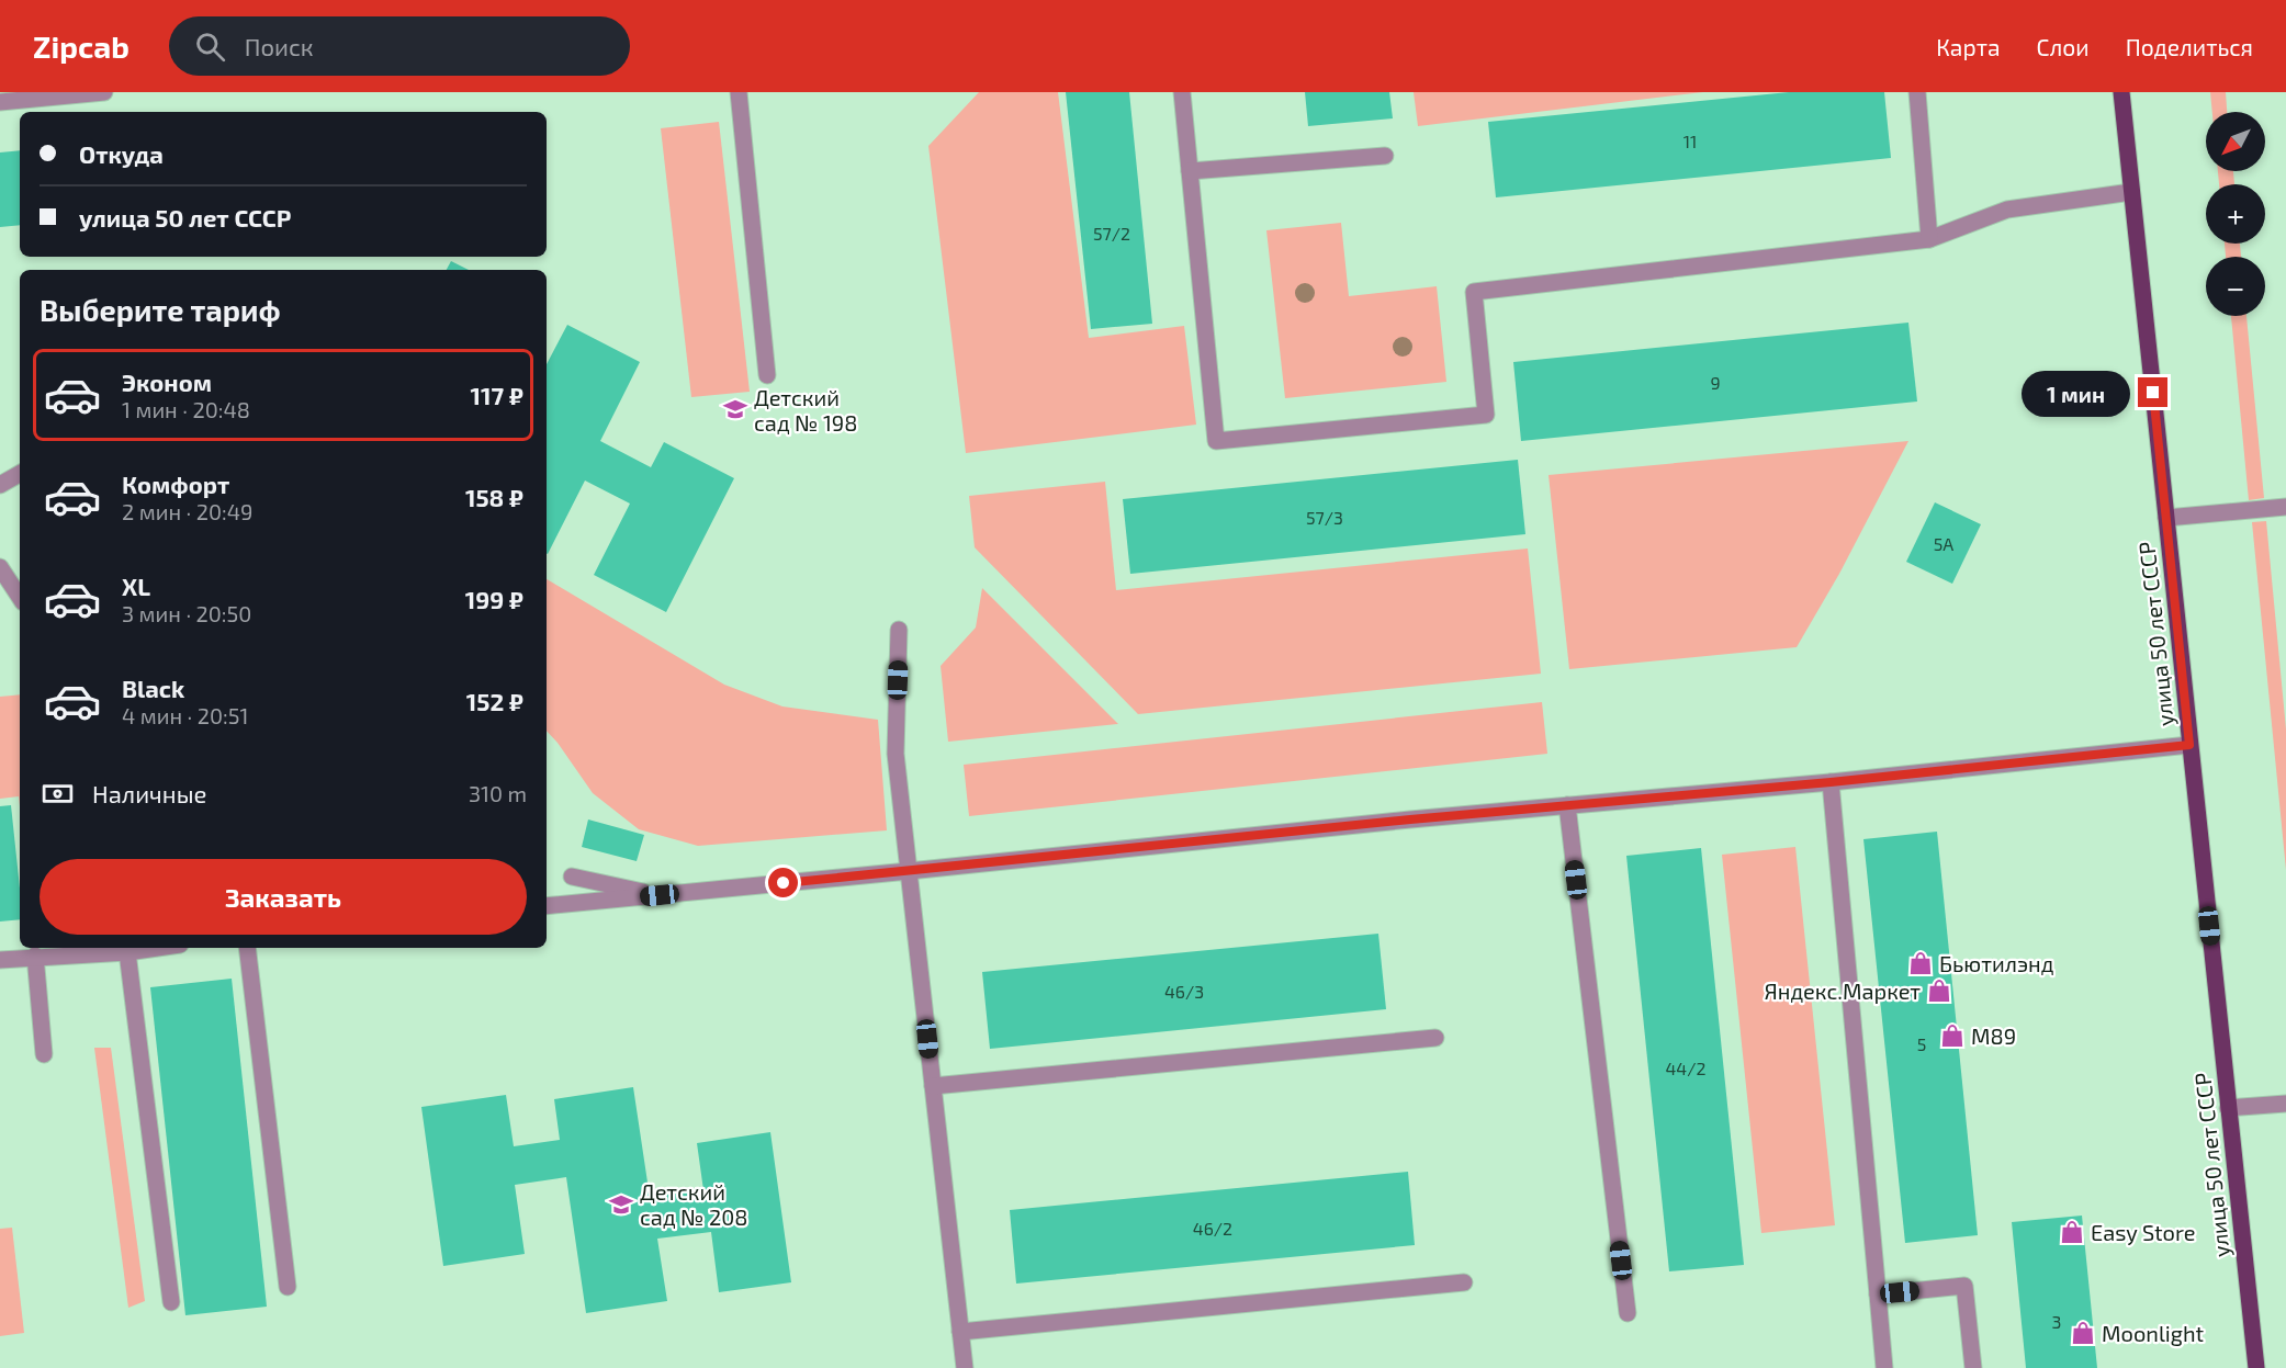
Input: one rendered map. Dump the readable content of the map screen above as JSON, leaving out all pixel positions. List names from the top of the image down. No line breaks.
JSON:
{"streets":{"main road":["улица 50 лет СССР"]},"places":{"school or university":["Детский сад № 198","Детский сад № 208"],"shop":["Бьютилэнд","Яндекс.Маркет","М89","Easy Store","Moonlight"]},"house_numbers":["11","57/2","9","57/3","5А","46/3","5","44/2","46/2","3"],"north":"bottom left","page":{"header":"Zipcab","search":"Поиск","nav":["Карта","Слои","Поделиться"],"map_buttons":["+","−"],"banner":["Откуда","улица 50 лет СССР"],"heading":"Выберите тариф","list":[{"name":"Эконом","note":"1 мин · 20:48","value":"117 ₽"},{"name":"Комфорт","note":"2 мин · 20:49","value":"158 ₽"},{"name":"XL","note":"3 мин · 20:50","value":"199 ₽"},{"name":"Black","note":"4 мин · 20:51","value":"152 ₽"}],"bubble":"1 мин","pay":["Наличные","310 m"],"buttons":"Заказать"}}
